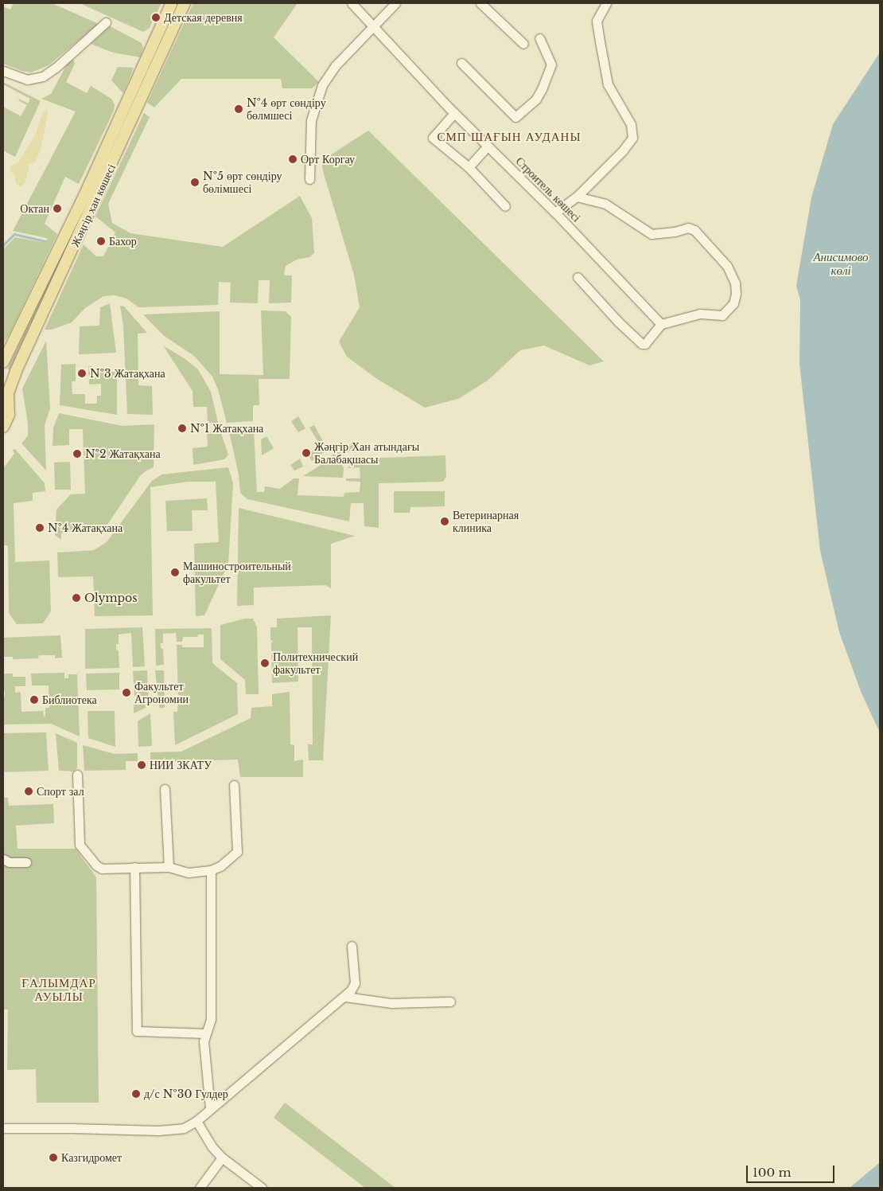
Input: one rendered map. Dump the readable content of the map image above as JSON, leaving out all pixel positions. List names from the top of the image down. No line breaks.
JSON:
{"streets":{"main road":["Жәңгір хан көшесі"],"street":["Строитель көшесі"]},"districts":["СМП ШАҒЫН АУДАНЫ","ҒАЛЫМДАР АУЫЛЫ"],"water":["Анисимово көлі"],"places":["Детская деревня","№4 өрт сөндіру бөлмшесі","Орт Коргау","№5 өрт сөндіру бөлімшесі","Октан","Бахор","№3 Жатақхана","№1 Жатақхана","Жәңгір Хан атындағы Балабақшасы","№2 Жатақхана","Ветеринарная клиника","№4 Жатақхана","Машиностроительный факультет","Olympos","Политехнический факультет","Факультет Агрономии","Библиотека","НИИ ЗКАТУ","Спорт зал","д/с №30 Гулдер","Казгидромет"],"scale_bar":"100 m"}
